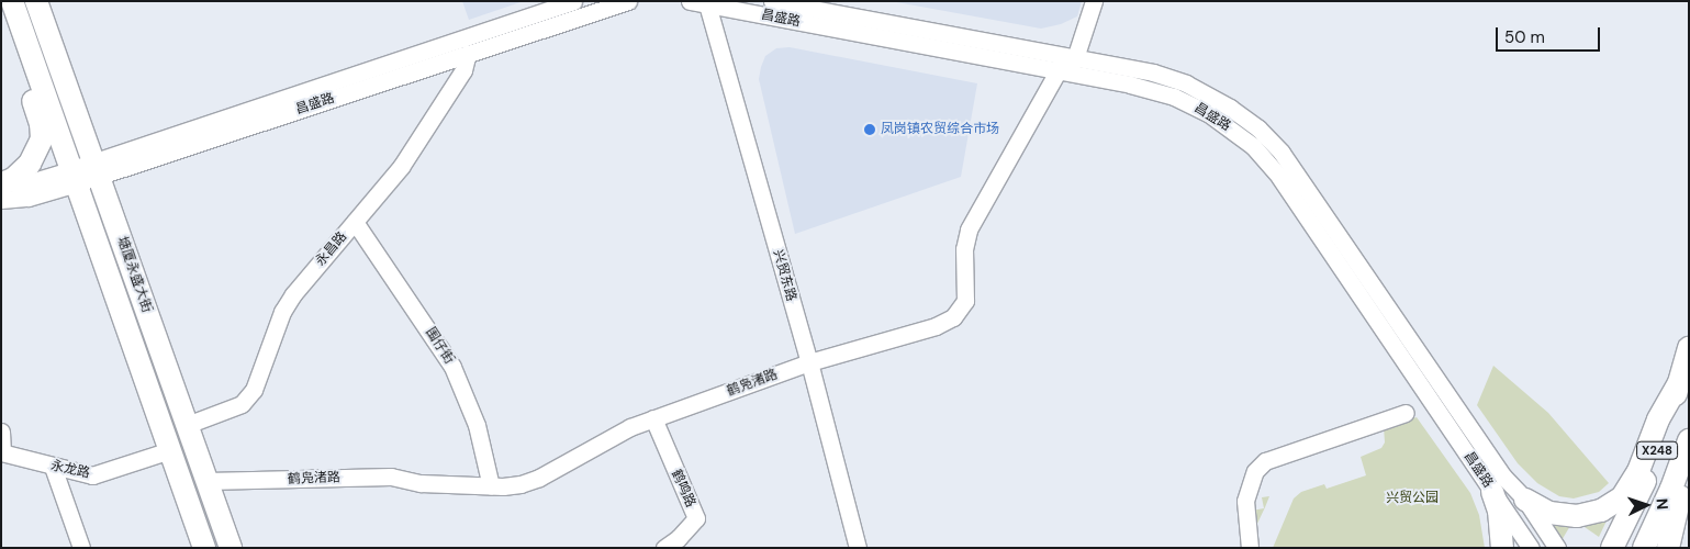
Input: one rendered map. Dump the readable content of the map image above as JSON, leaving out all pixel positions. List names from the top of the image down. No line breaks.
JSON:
{"streets":{"main road":["塘厦永盛大街","X248"],"street":["昌盛路","永昌路","兴贸东路","围仔街","鹤凫渚路","永龙路","鹤鸣路"]},"crossings":[["昌盛路","永昌路"],["昌盛路","塘厦永盛大街"],["昌盛路","兴贸东路"],["昌盛路","鹤凫渚路"],["永昌路","塘厦永盛大街"],["永昌路","围仔街"],["塘厦永盛大街","鹤凫渚路"],["塘厦永盛大街","永龙路"],["兴贸东路","鹤凫渚路"],["围仔街","鹤凫渚路"],["鹤凫渚路","鹤鸣路"]],"parks":["兴贸公园"],"places":["凤岗镇农贸综合市场"],"scale_bar":"50 m","north":"right"}
